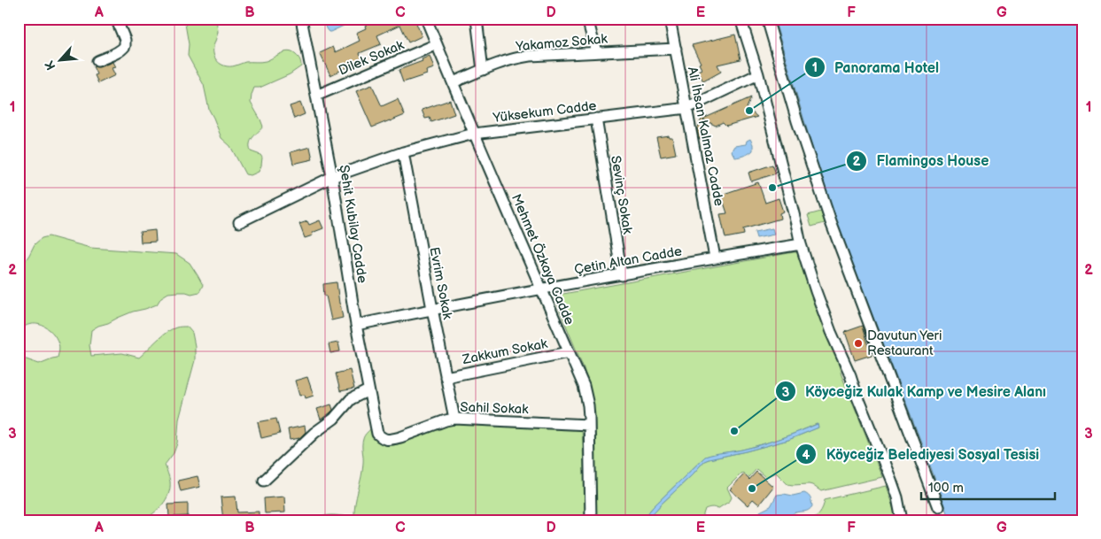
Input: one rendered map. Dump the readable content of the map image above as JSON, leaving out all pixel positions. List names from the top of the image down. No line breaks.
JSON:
{"streets":{"street":["Yakamoz Sokak","Dilek Sokak","Yüksekum Cadde","Ali İhsan Kalmaz Cadde","Sevinç Sokak","Şehit Kubilay Cadde","Mehmet Özkaya Cadde","Çetin Altan Cadde","Evrim Sokak","Zakkum Sokak","Sahil Sokak"]},"crossings":[["Yakamoz Sokak","Ali İhsan Kalmaz Cadde"],["Yakamoz Sokak","Mehmet Özkaya Cadde"],["Dilek Sokak","Şehit Kubilay Cadde"],["Dilek Sokak","Mehmet Özkaya Cadde"],["Yüksekum Cadde","Ali İhsan Kalmaz Cadde"],["Yüksekum Cadde","Sevinç Sokak"],["Yüksekum Cadde","Şehit Kubilay Cadde"],["Yüksekum Cadde","Mehmet Özkaya Cadde"],["Yüksekum Cadde","Evrim Sokak"],["Ali İhsan Kalmaz Cadde","Çetin Altan Cadde"],["Sevinç Sokak","Çetin Altan Cadde"],["Şehit Kubilay Cadde","Çetin Altan Cadde"],["Şehit Kubilay Cadde","Sahil Sokak"],["Mehmet Özkaya Cadde","Çetin Altan Cadde"],["Mehmet Özkaya Cadde","Zakkum Sokak"],["Mehmet Özkaya Cadde","Sahil Sokak"],["Çetin Altan Cadde","Evrim Sokak"],["Evrim Sokak","Zakkum Sokak"],["Evrim Sokak","Sahil Sokak"]],"places":["Panorama Hotel","Flamingos House","Davutun Yeri Restaurant","Köyceğiz Kulak Kamp ve Mesire Alanı","Köyceğiz Belediyesi Sosyal Tesisi"],"scale_bar":"100 m","north":"bottom left","grid":{"columns":["A","B","C","D","E","F","G"],"rows":["1","2","3"]}}
